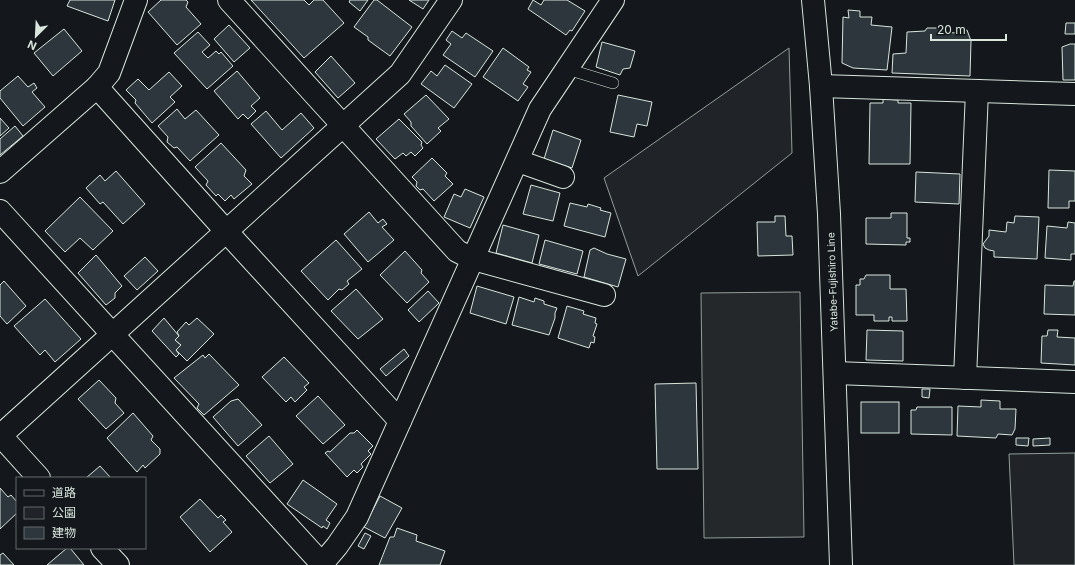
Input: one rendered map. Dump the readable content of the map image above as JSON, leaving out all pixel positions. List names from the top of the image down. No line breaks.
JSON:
{"streets":{"street":["Yatabe-Fujishiro Line"]},"legend":["道路","公園","建物"],"scale_bar":"20 m","north":"bottom left"}
